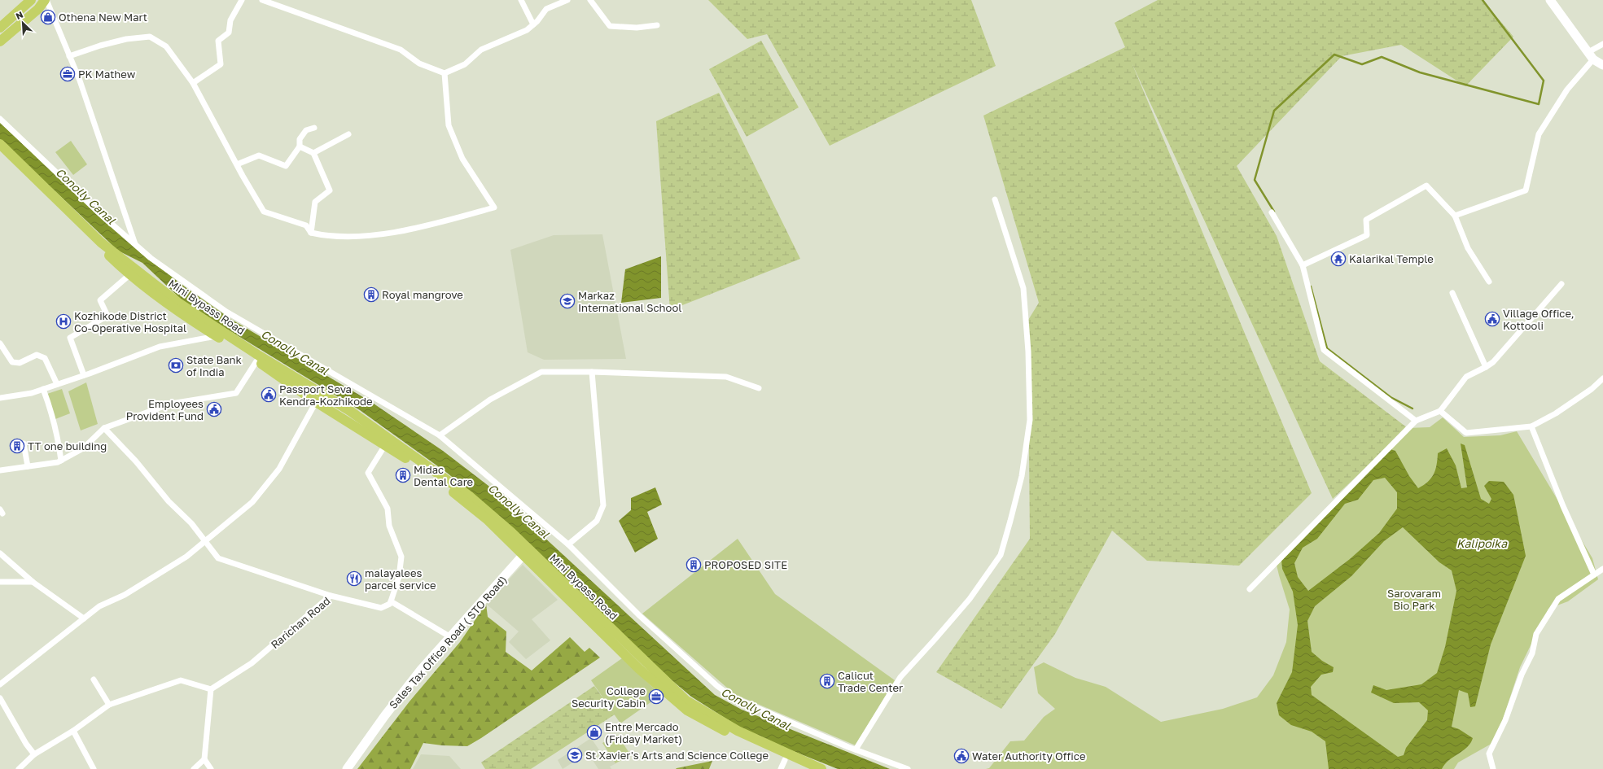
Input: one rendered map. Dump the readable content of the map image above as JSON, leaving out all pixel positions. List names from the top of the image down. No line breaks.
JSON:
{"streets":{"main road":["Mini Bypass Road"],"street":["Rarichan Road","Sales Tax Office Road ( STO Road)"]},"crossings":[["Mini Bypass Road","Sales Tax Office Road ( STO Road)"]],"water":["Conolly Canal","Kalipoika"],"parks":["Sarovaram Bio Park"],"places":{"shop":["Othena New Mart","Entre Mercado (Friday Market)"],"office":["PK Mathew","College Security Cabin"],"temple":["Kalarikal Temple"],"building":["Royal mangrove","TT one building","Midac Dental Care","PROPOSED SITE","Calicut Trade Center"],"school or university":["Markaz International School","St Xavier's Arts and Science College"],"public building":["Village Office, Kottooli","Passport Seva Kendra-Kozhikode","Employees Provident Fund","Water Authority Office"],"hospital":["Kozhikode District Co-Operative Hospital"],"bank":["State Bank of India"],"restaurant":["malayalees parcel service"]},"north":"top left"}
